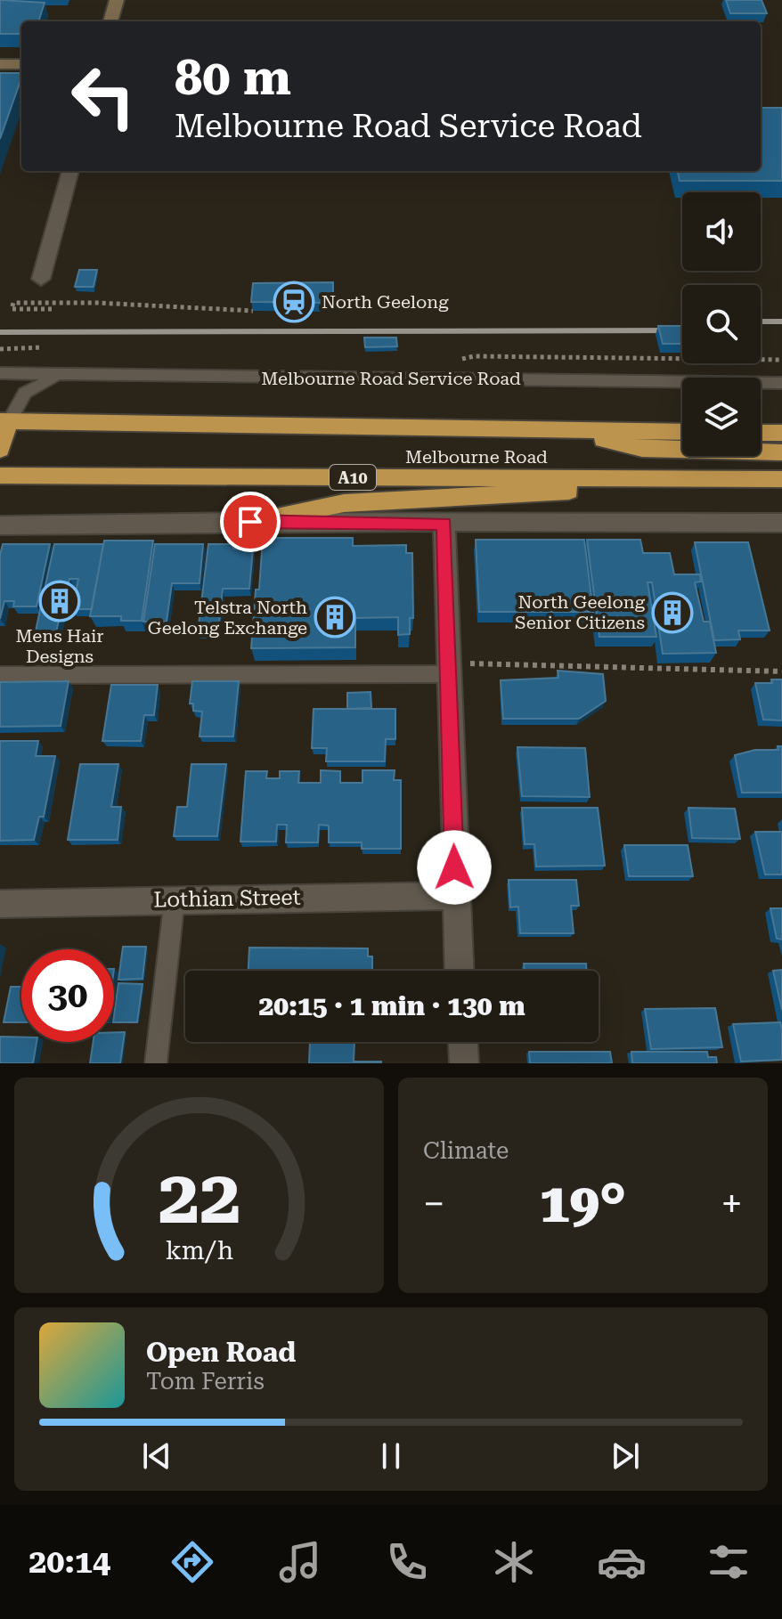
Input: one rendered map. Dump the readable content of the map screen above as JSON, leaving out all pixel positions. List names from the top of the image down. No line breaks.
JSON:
{"streets":{"highway":["Melbourne Road","A10"],"street":["Lothian Street"],"lane":["Melbourne Road Service Road"]},"places":{"station":["North Geelong"],"building":["Mens Hair Designs","North Geelong Senior Citizens","Telstra North Geelong Exchange"]},"page":{"turn":["80 m","Melbourne Road Service Road"],"limit":"30","trip":"20:15 · 1 min · 130 m","tile":"Climate","heat":["−","19°","+"],"song":["Open Road","Tom Ferris"],"tabs":"20:14","gauge":["22","km/h"]}}
